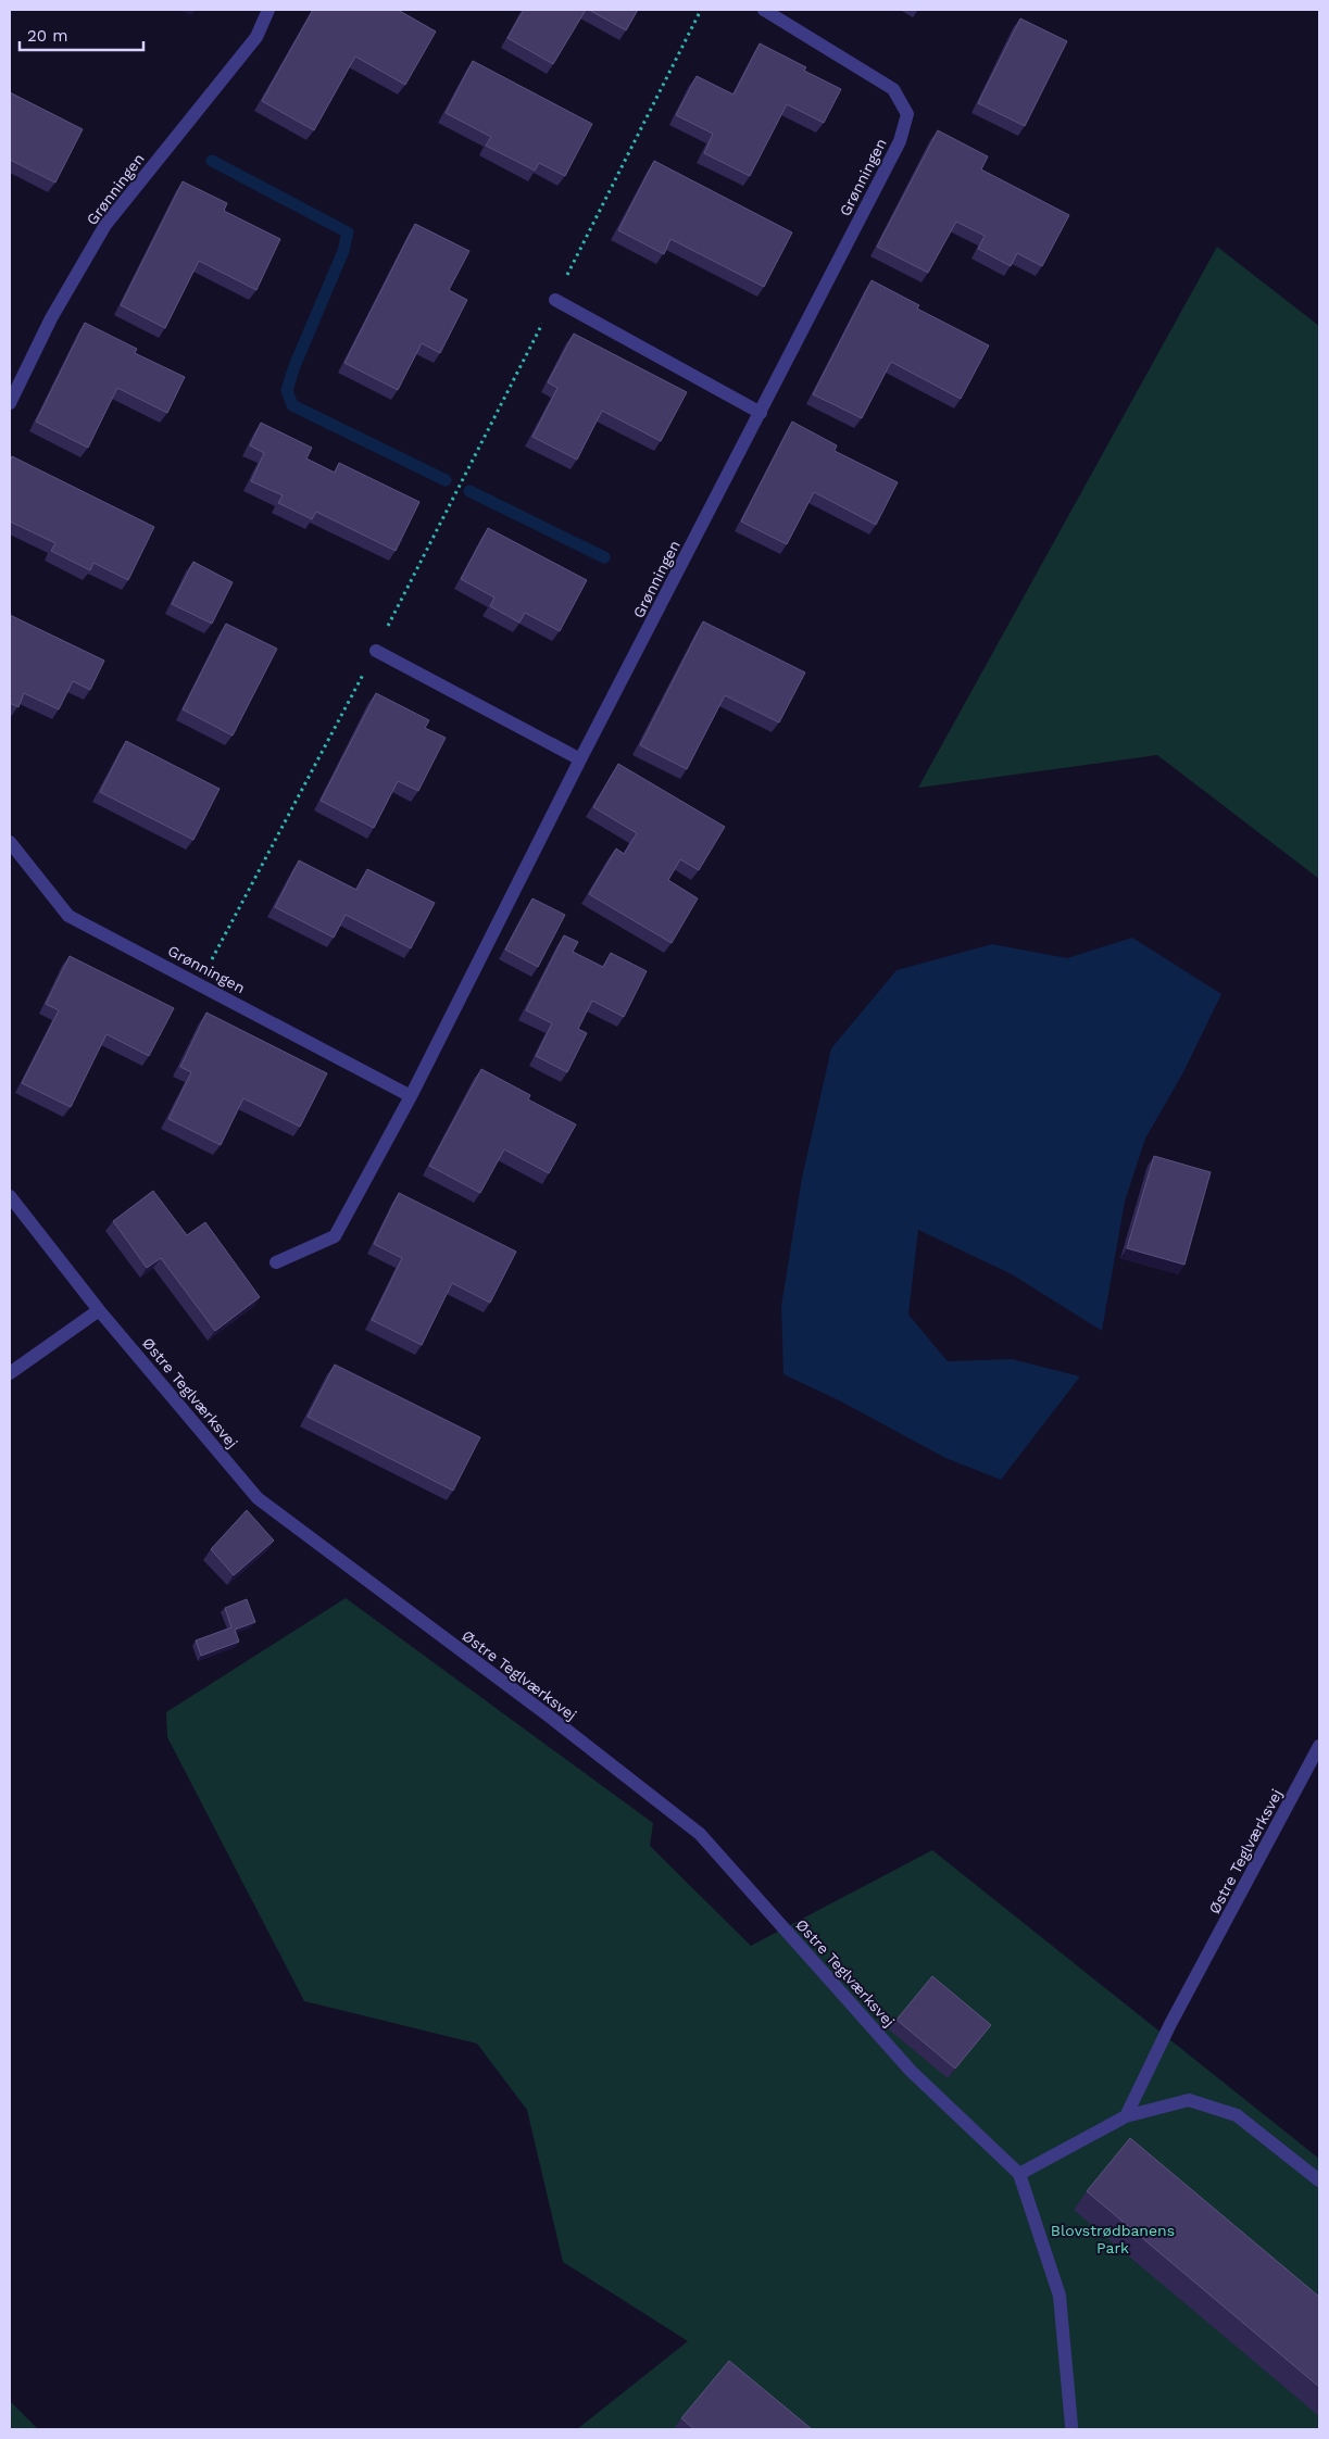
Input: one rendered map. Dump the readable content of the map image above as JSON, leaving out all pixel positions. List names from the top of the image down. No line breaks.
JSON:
{"streets":{"street":["Grønningen","Østre Teglværksvej"]},"parks":["Blovstrødbanens Park"],"scale_bar":"20 m"}
